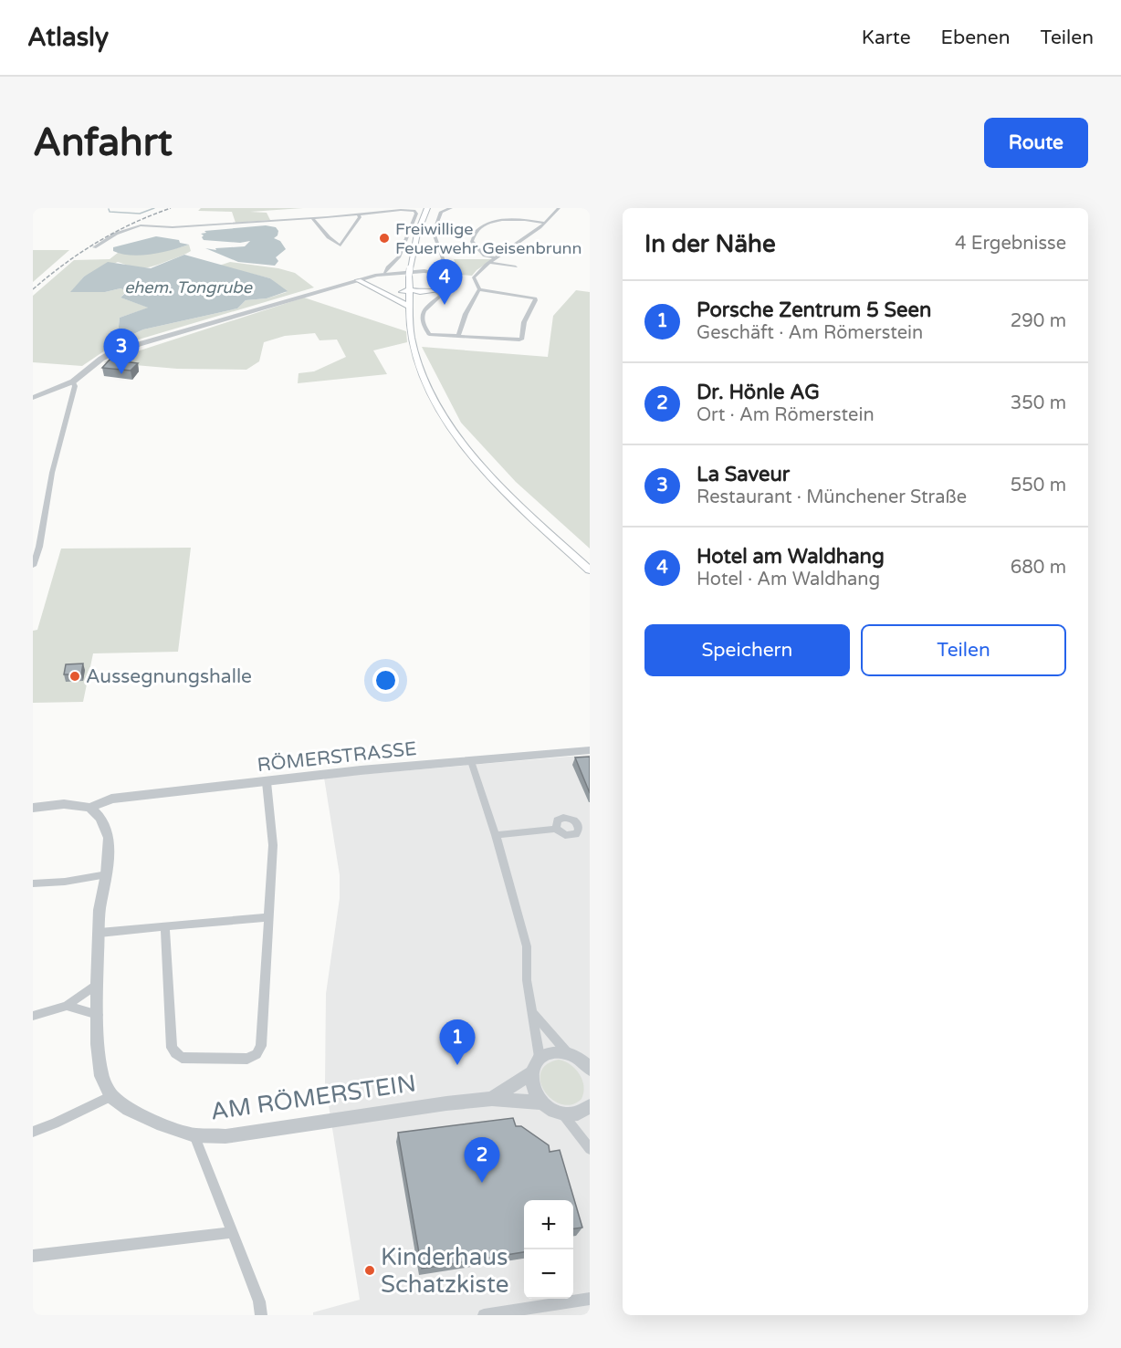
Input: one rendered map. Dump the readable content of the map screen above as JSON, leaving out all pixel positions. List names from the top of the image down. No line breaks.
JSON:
{"streets":{"street":["RÖMERSTRASSE","AM RÖMERSTEIN"]},"water":["ehem. Tongrube"],"places":["Freiwillige Feuerwehr Geisenbrunn","Aussegnungshalle","Kinderhaus Schatzkiste"],"page":{"header":"Atlasly","nav":["Karte","Ebenen","Teilen"],"buttons":["Route",["Speichern","Teilen"]],"title":"Anfahrt","heading":["In der Nähe","4 Ergebnisse"],"pins":["4","3","1","2"],"list":[{"mark":"1","name":"Porsche Zentrum 5 Seen","note":"Geschäft · Am Römerstein","value":"290 m"},{"mark":"2","name":"Dr. Hönle AG","note":"Ort · Am Römerstein","value":"350 m"},{"mark":"3","name":"La Saveur","note":"Restaurant · Münchener Straße","value":"550 m"},{"mark":"4","name":"Hotel am Waldhang","note":"Hotel · Am Waldhang","value":"680 m"}],"map_buttons":["+","−"]}}
